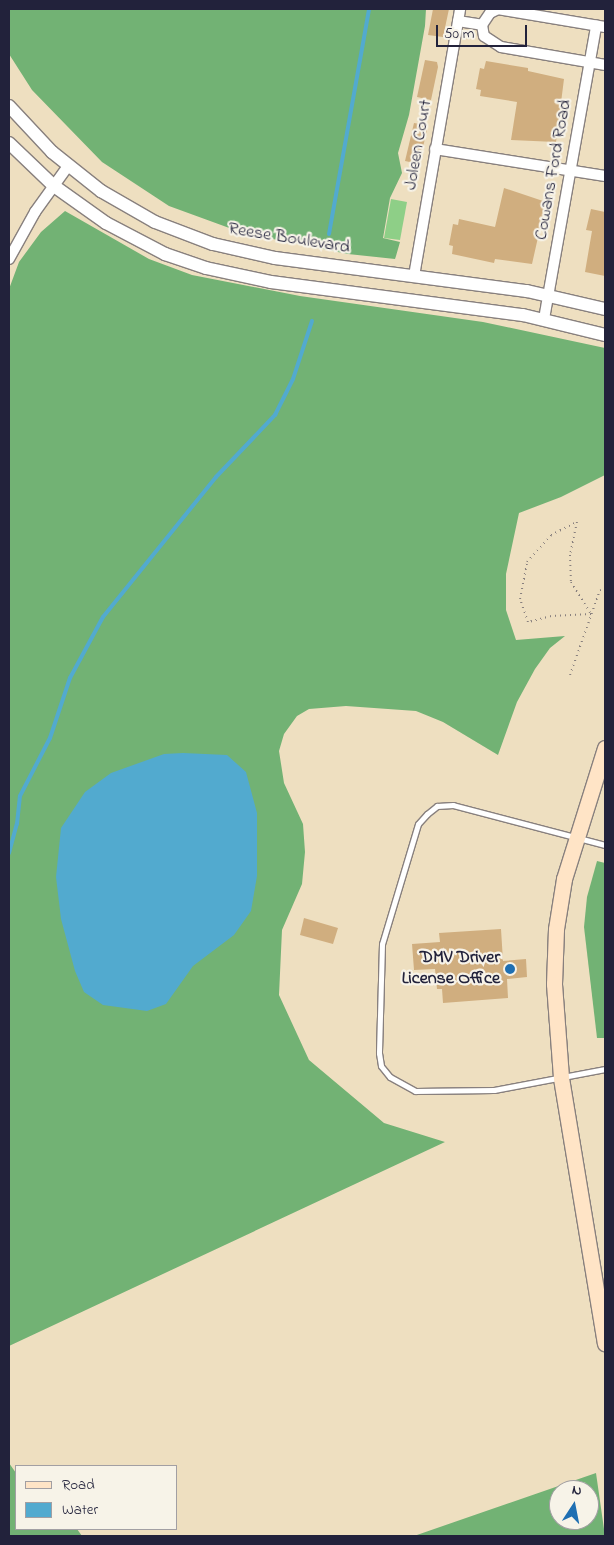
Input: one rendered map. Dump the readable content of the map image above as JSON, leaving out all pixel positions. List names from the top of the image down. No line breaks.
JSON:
{"streets":{"street":["Joleen Court","Cowans Ford Road","Reese Boulevard"]},"crossings":[["Joleen Court","Reese Boulevard"],["Cowans Ford Road","Reese Boulevard"]],"places":["DMV Driver License Office"],"legend":["Road","Water"],"scale_bar":"50 m","north":"top"}
